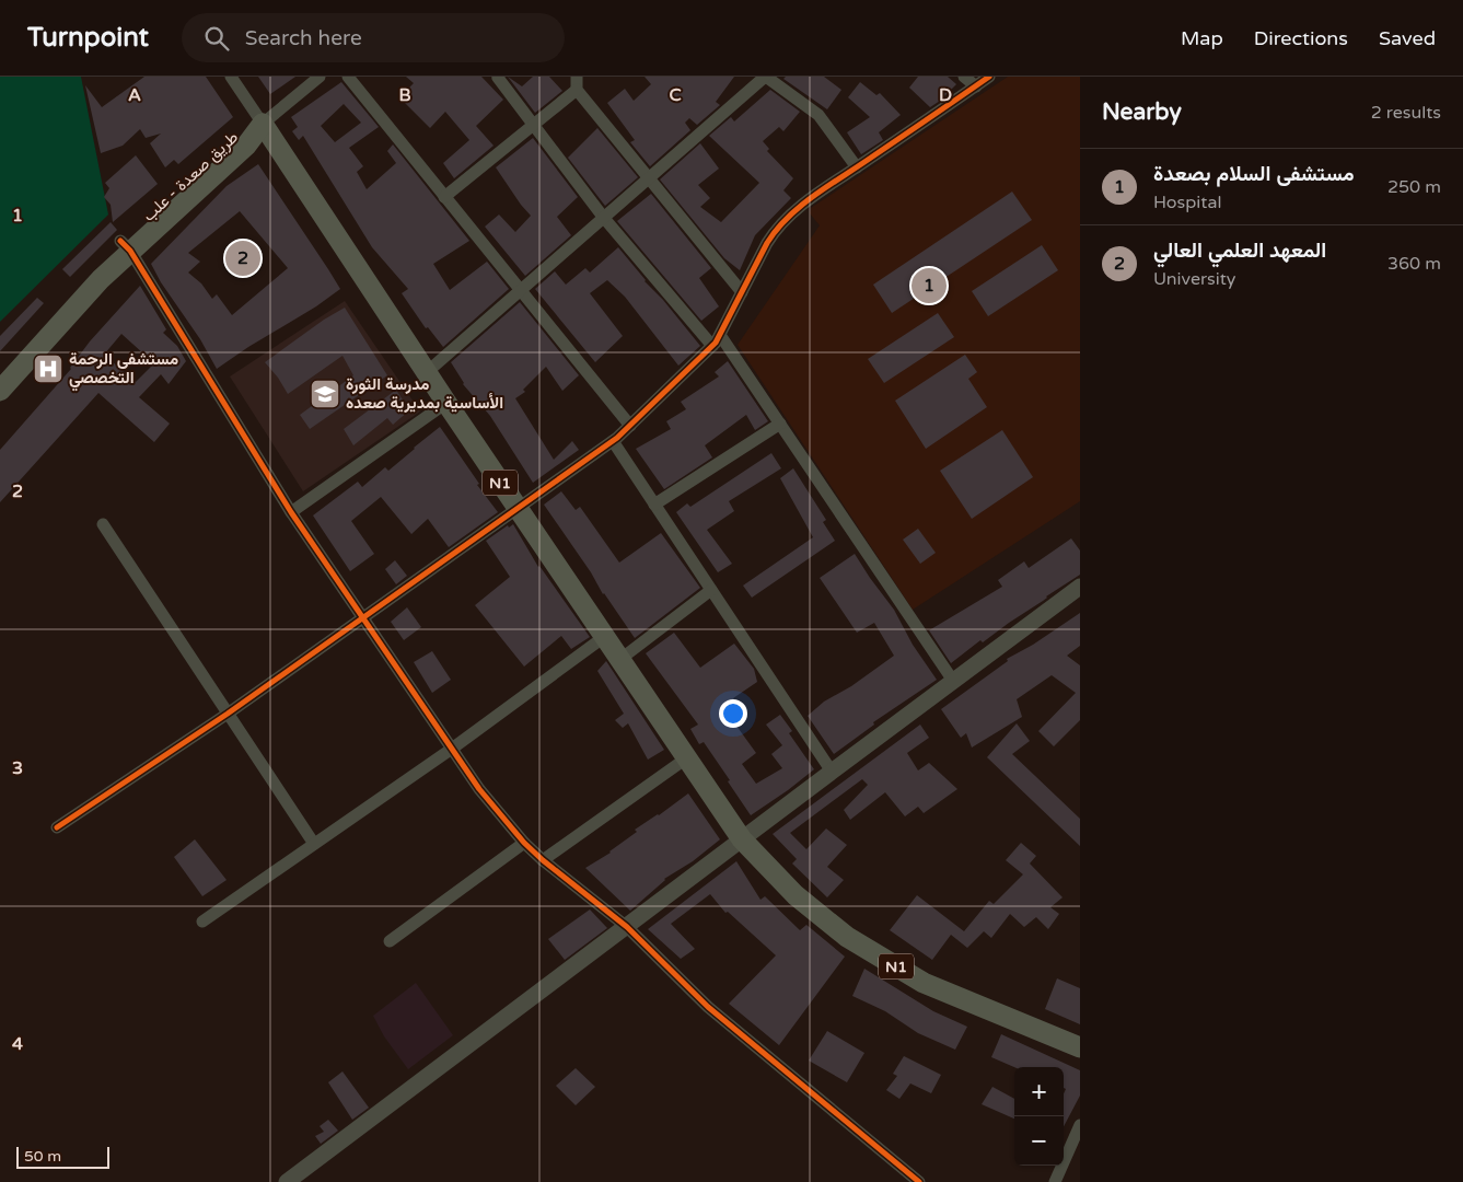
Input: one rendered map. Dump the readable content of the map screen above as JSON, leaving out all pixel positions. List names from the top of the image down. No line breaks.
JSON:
{"streets":{"highway":["طريق صعدة - علب","N1"]},"crossings":[["طريق صعدة - علب","N1"]],"places":{"hospital":["مستشفى الرحمة التخصصي"],"school or university":["مدرسة الثورة الأساسية بمديرية صعده"]},"scale_bar":"50 m","page":{"header":"Turnpoint","search":"Search here","nav":["Map","Directions","Saved"],"heading":["Nearby","2 results"],"list":[{"mark":"1","name":"مستشفى السلام بصعدة","note":"Hospital","value":"250 m"},{"mark":"2","name":"المعهد العلمي العالي","note":"University","value":"360 m"}],"pins":["2","1"],"map_buttons":["+","−"],"scale":"50 m"},"grid":{"columns":["A","B","C","D"],"rows":["1","2","3","4"]}}
